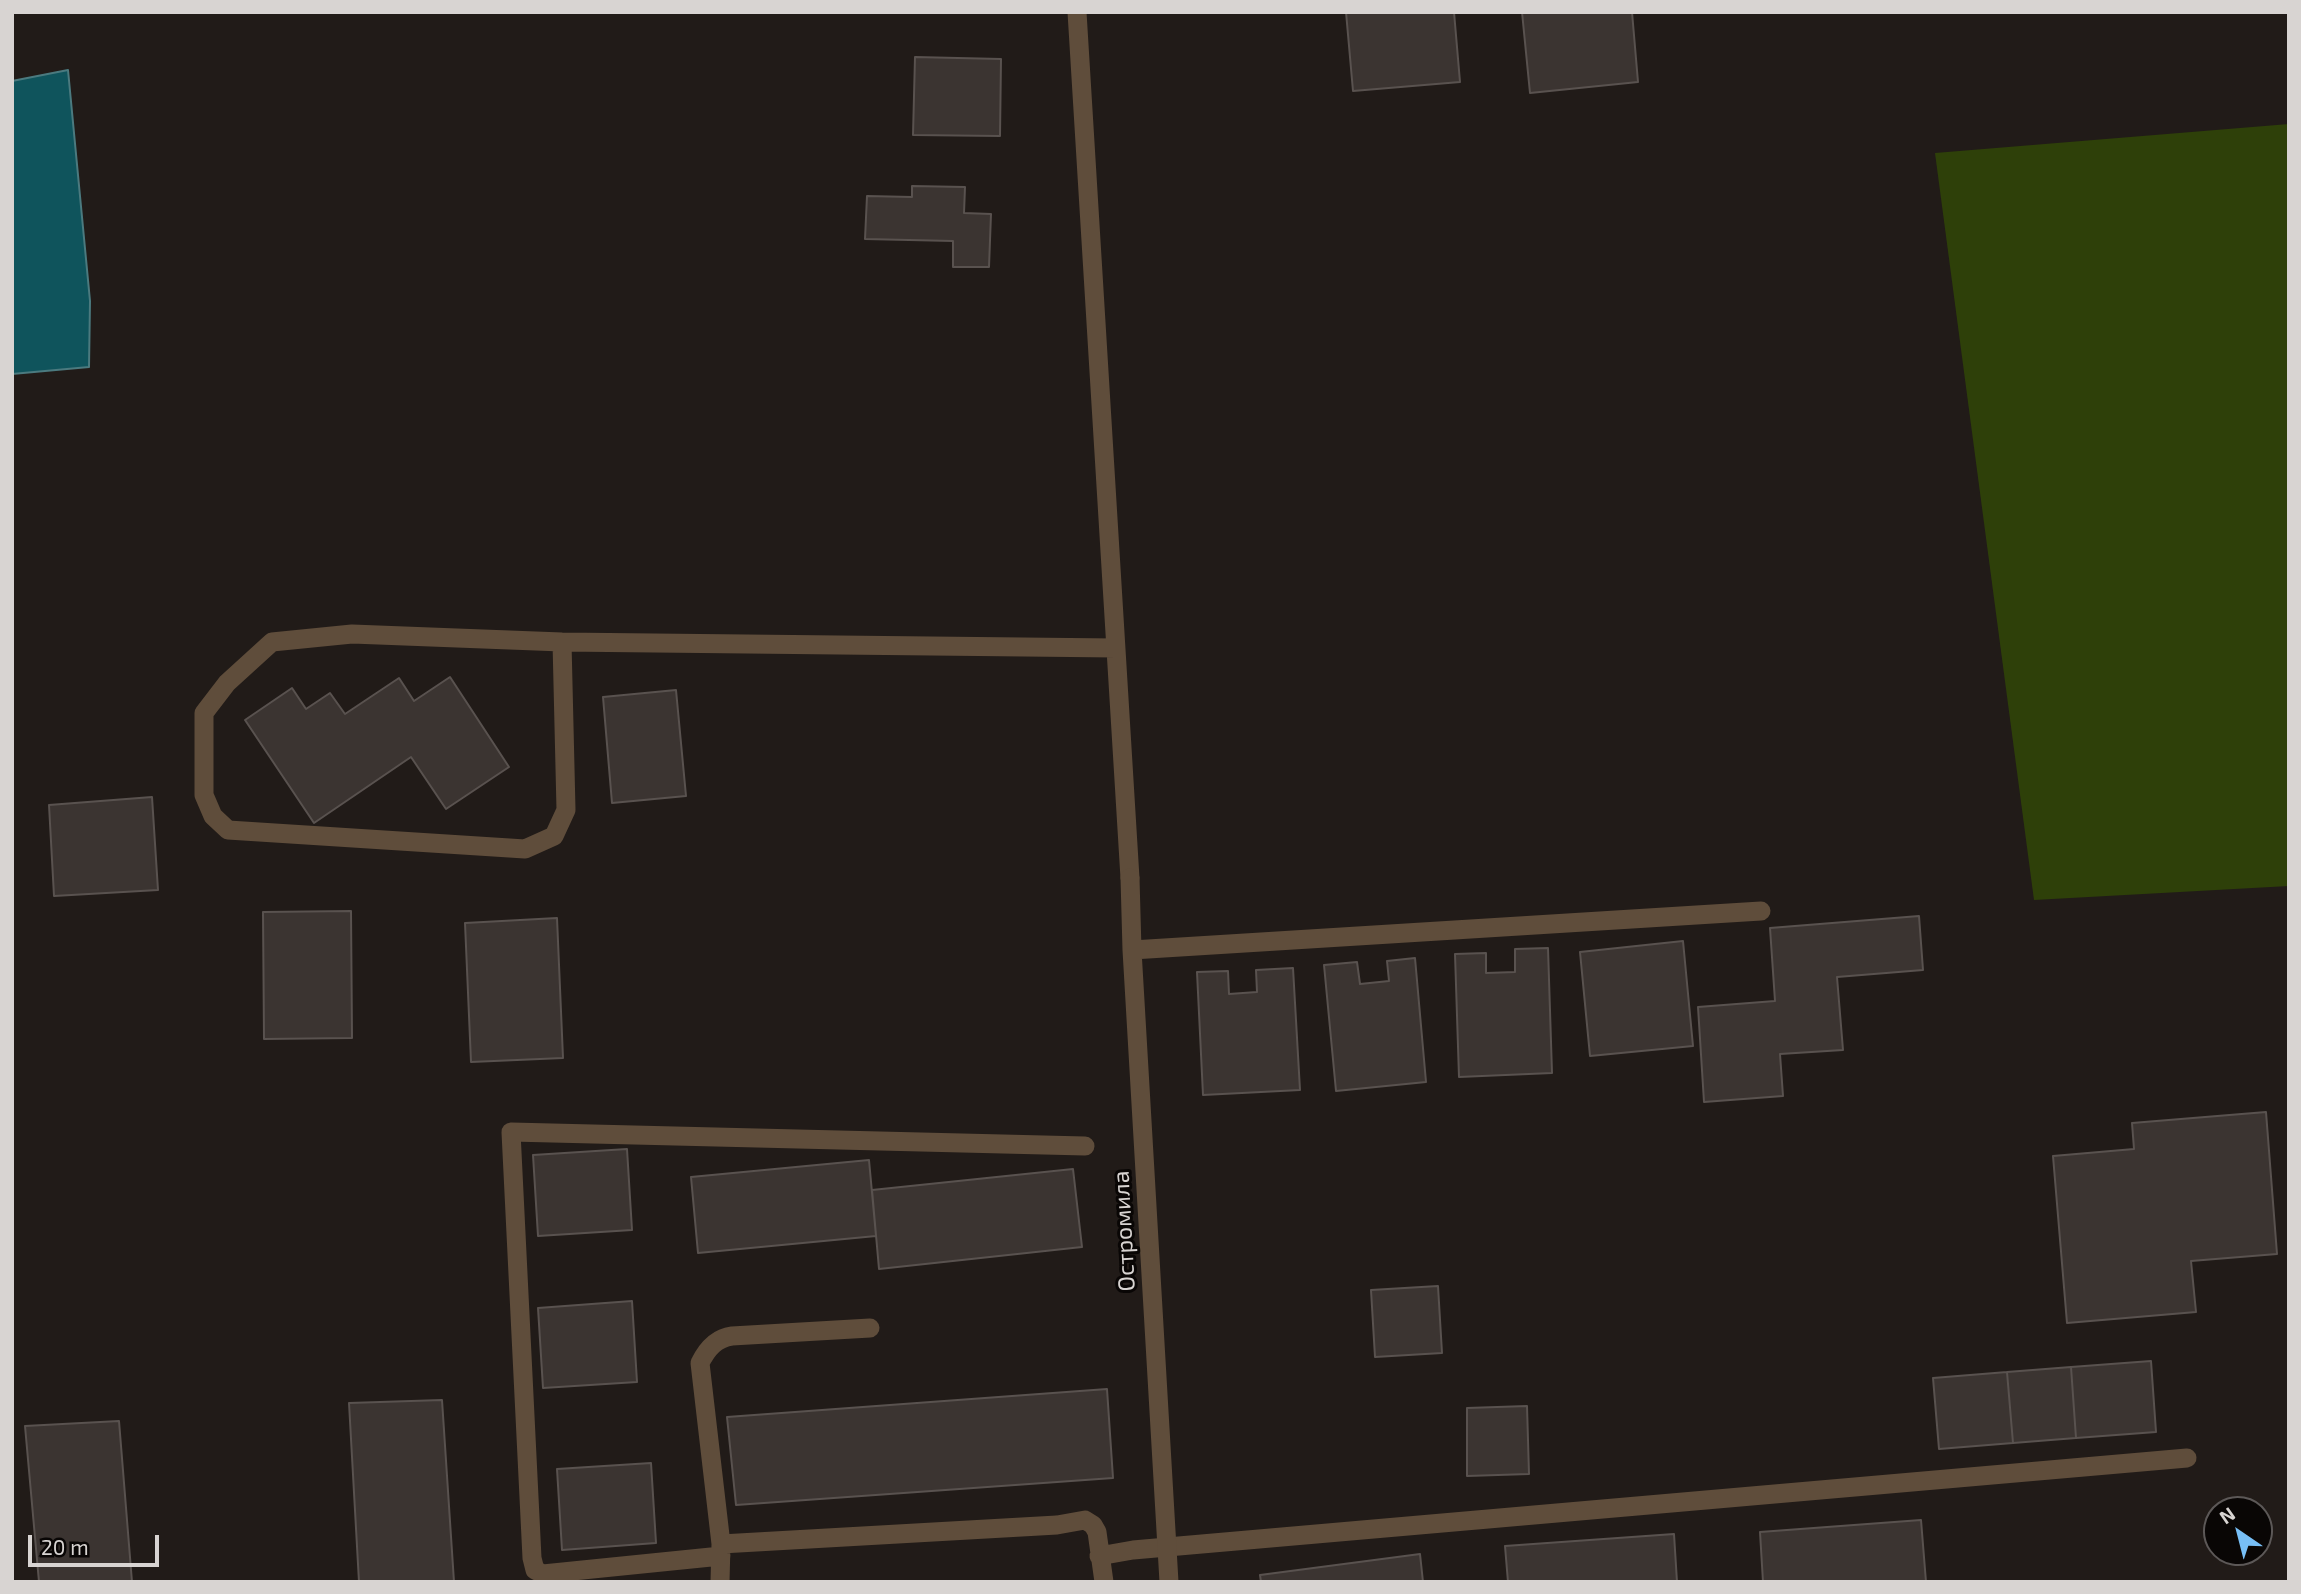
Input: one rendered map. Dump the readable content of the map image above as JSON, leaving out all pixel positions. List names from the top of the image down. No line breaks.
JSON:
{"streets":{"street":["Остромила"]},"scale_bar":"20 m","north":"top left"}
